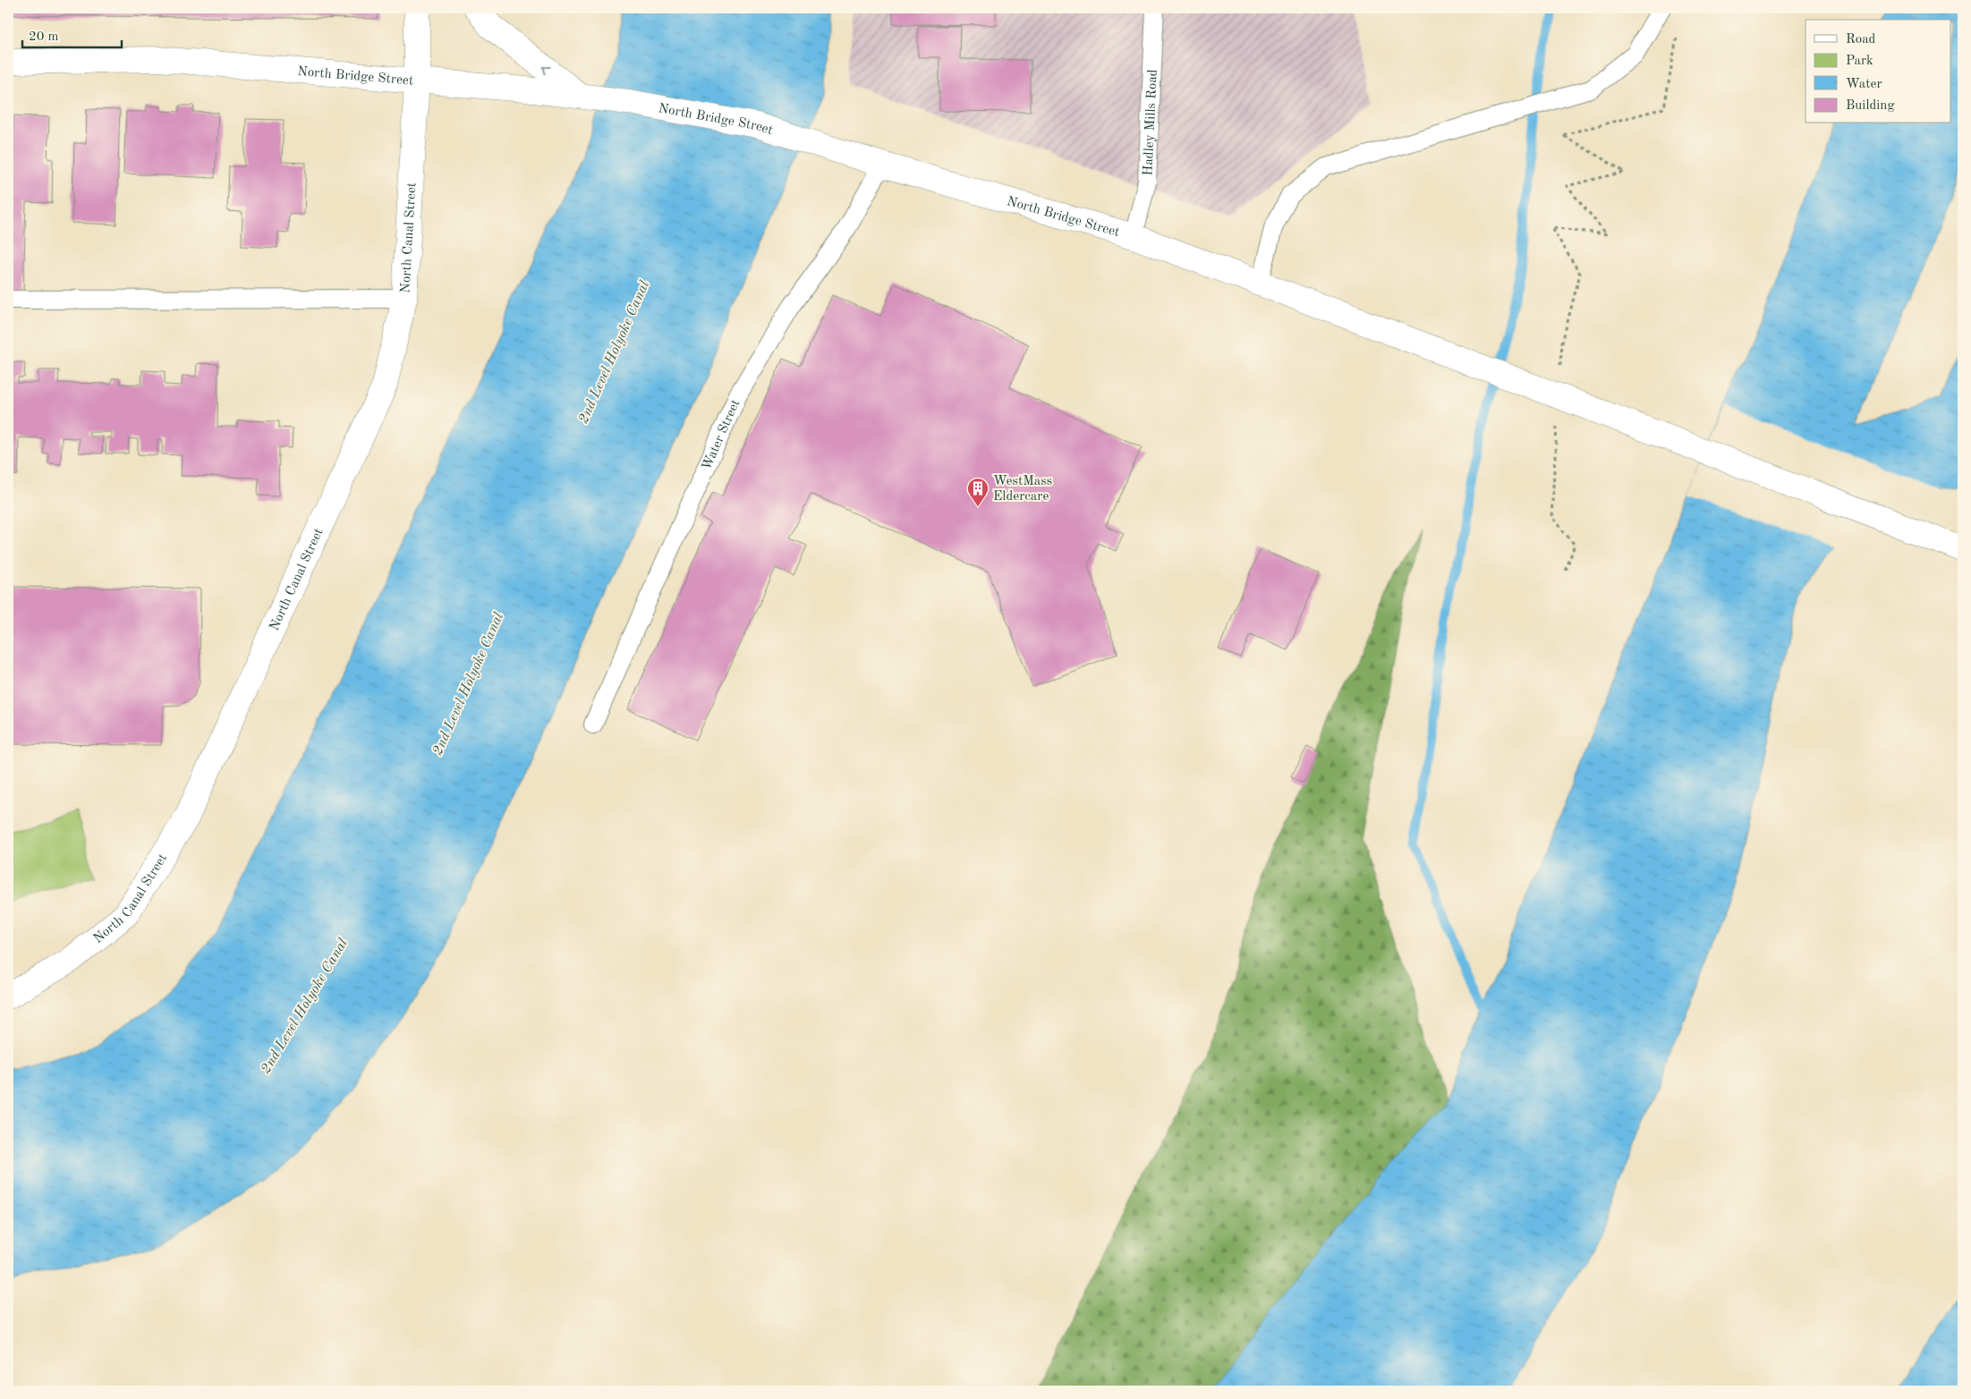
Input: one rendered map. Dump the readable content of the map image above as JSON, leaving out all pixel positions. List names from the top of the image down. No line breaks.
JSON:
{"streets":{"main road":["North Bridge Street","North Canal Street"],"lane":["Hadley Mills Road","Water Street"]},"crossings":[["North Bridge Street","Hadley Mills Road"],["North Bridge Street","North Canal Street"],["North Bridge Street","Water Street"]],"water":["2nd Level Holyoke Canal"],"places":{"building":["WestMass Eldercare"]},"legend":["Road","Park","Water","Building"],"scale_bar":"20 m"}
